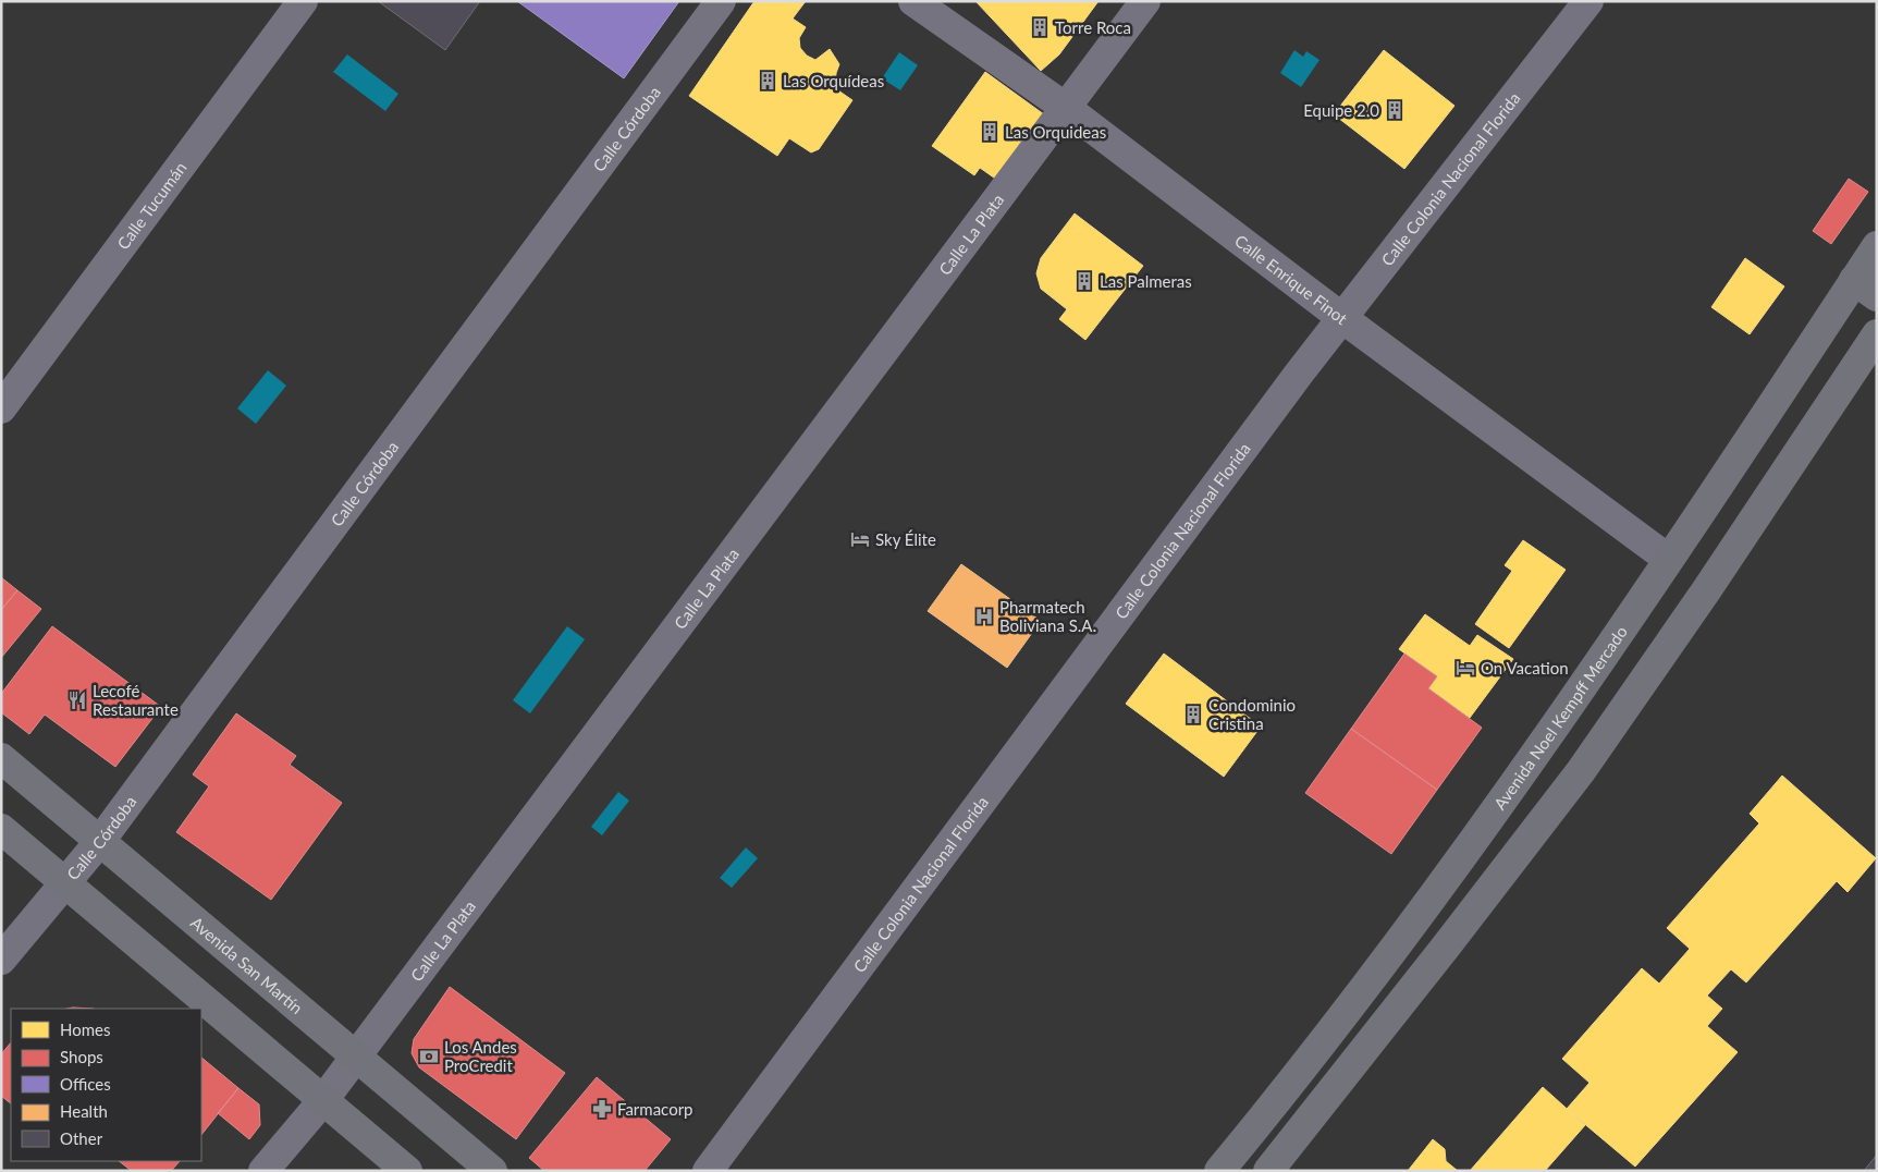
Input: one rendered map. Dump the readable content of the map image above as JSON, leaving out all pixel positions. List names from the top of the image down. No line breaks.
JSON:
{"streets":{"main road":["Avenida Noel Kempff Mercado","Avenida San Martín"],"street":["Calle Córdoba","Calle Colonia Nacional Florida","Calle Tucumán","Calle La Plata","Calle Enrique Finot"]},"crossings":[["Calle Córdoba","Avenida San Martín"],["Calle Colonia Nacional Florida","Calle Enrique Finot"],["Calle La Plata","Calle Enrique Finot"],["Calle La Plata","Avenida San Martín"],["Calle Enrique Finot","Avenida Noel Kempff Mercado"]],"places":{"building":["Torre Roca","Las Orquídeas","Equipe 2.0","Las Orquideas","Las Palmeras","Condominio Cristina"],"hotel":["Sky Élite","On Vacation"],"hospital":["Pharmatech Boliviana S.A."],"restaurant":["Lecofé Restaurante"],"bank":["Los Andes ProCredit"],"pharmacy":["Farmacorp"]},"legend":["Homes","Shops","Offices","Health","Other"]}
